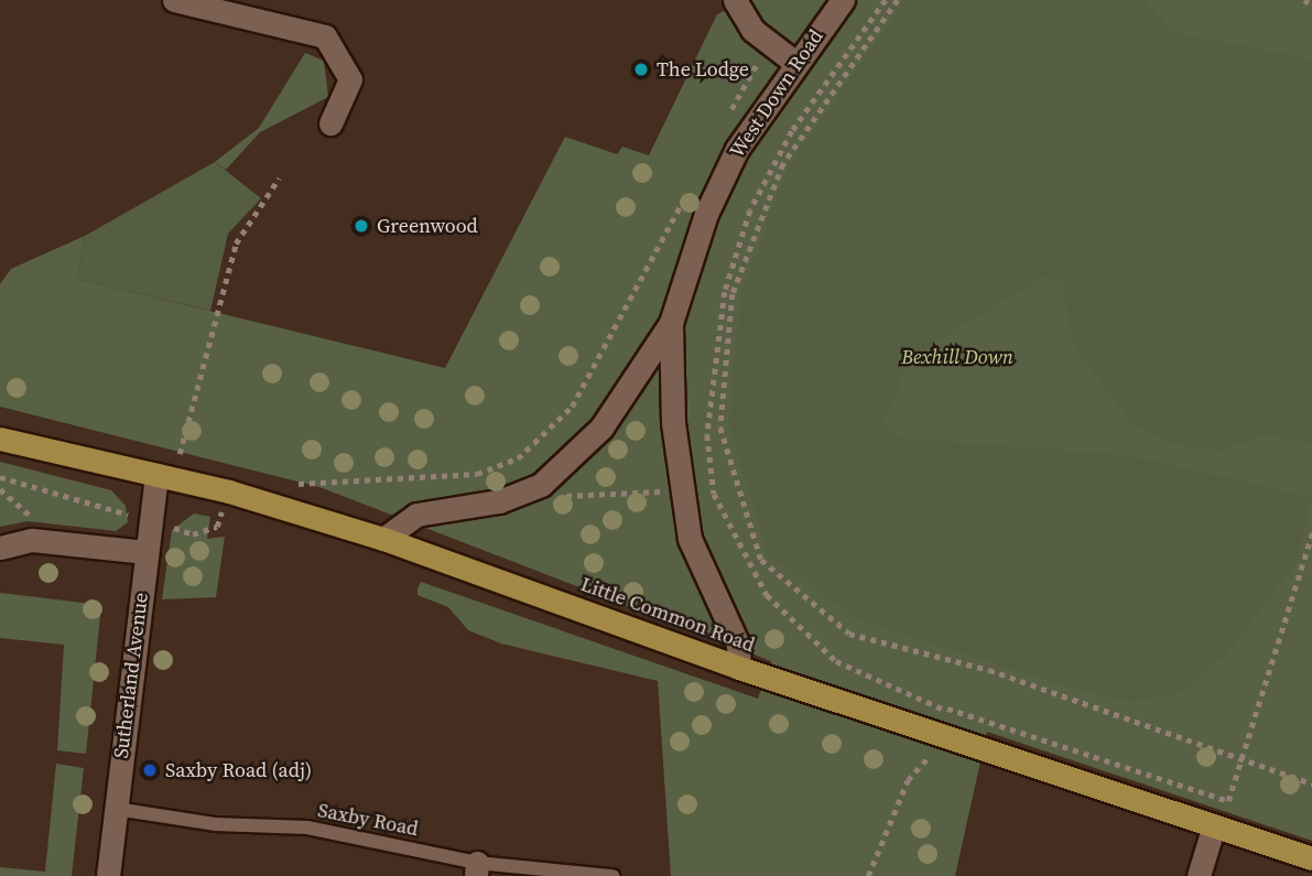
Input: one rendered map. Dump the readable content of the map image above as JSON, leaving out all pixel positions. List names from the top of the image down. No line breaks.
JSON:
{"streets":{"highway":["Little Common Road"],"street":["West Down Road","Sutherland Avenue"],"lane":["Saxby Road"]},"crossings":[["West Down Road","Little Common Road"],["Little Common Road","Sutherland Avenue"],["Sutherland Avenue","Saxby Road"]],"parks":["Bexhill Down"],"places":["The Lodge","Greenwood","Saxby Road (adj)"]}
